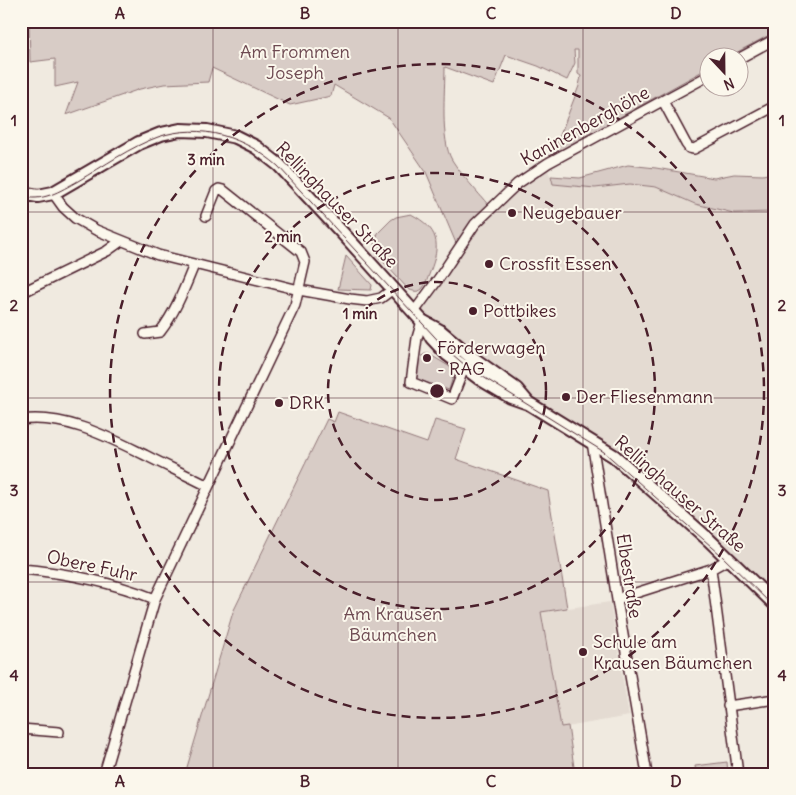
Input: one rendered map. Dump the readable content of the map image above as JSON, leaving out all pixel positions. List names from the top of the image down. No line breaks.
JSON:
{"streets":{"main road":["Rellinghauser Straße"],"street":["Kaninenberghöhe","Obere Fuhr","Elbestraße"]},"crossings":[["Kaninenberghöhe","Rellinghauser Straße"],["Rellinghauser Straße","Elbestraße"]],"parks":["Am Frommen Joseph","Am Krausen Bäumchen"],"places":["Neugebauer","Crossfit Essen","Pottbikes","Förderwagen - RAG","Der Fliesenmann","DRK","Schule am Krausen Bäumchen"],"north":"bottom","grid":{"columns":["A","B","C","D"],"rows":["1","2","3","4"]},"rings":["3 min","2 min","1 min"]}
